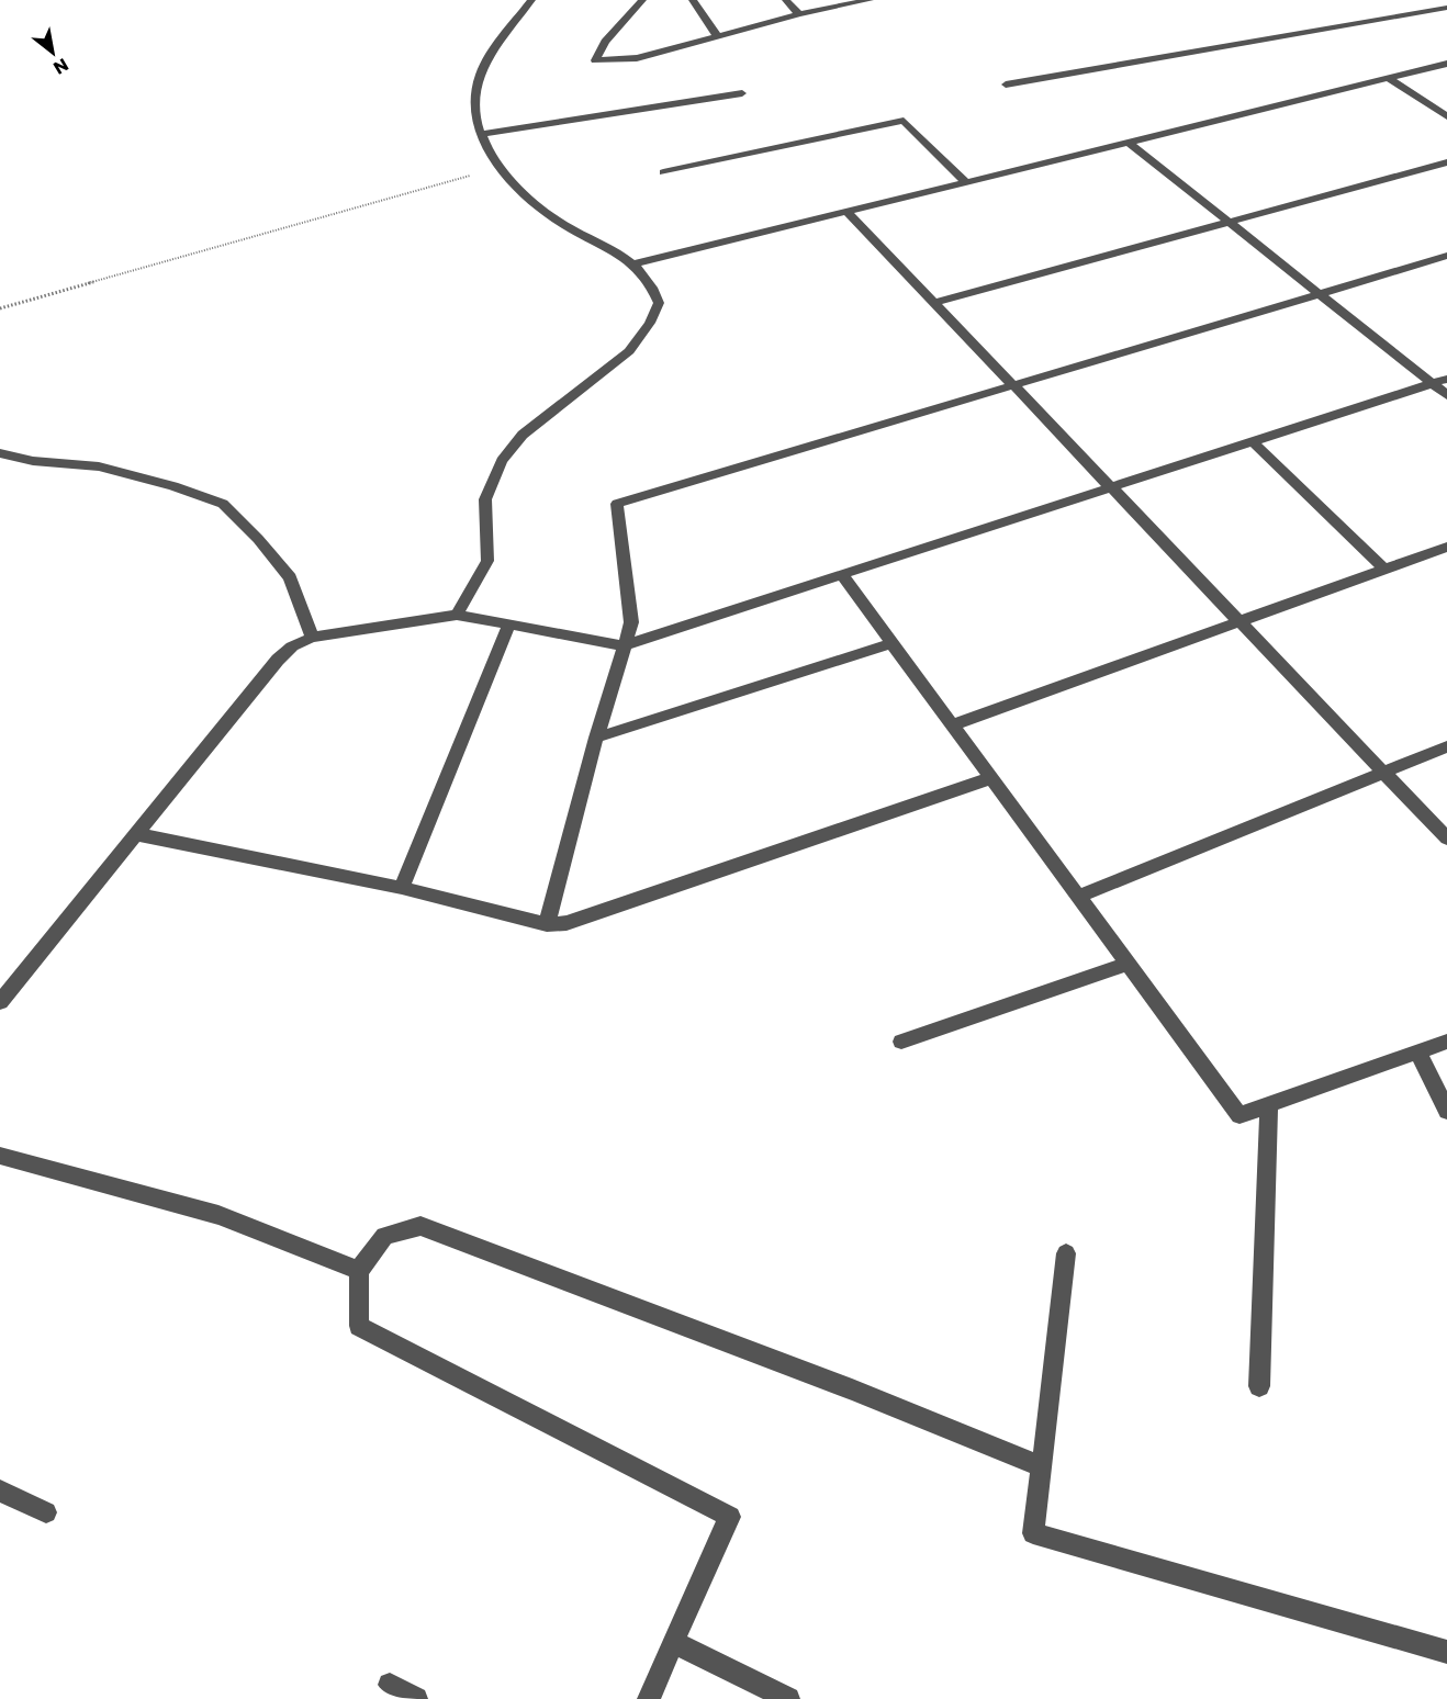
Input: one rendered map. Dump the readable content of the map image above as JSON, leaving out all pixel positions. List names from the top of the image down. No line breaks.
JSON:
{"north":"bottom right"}
